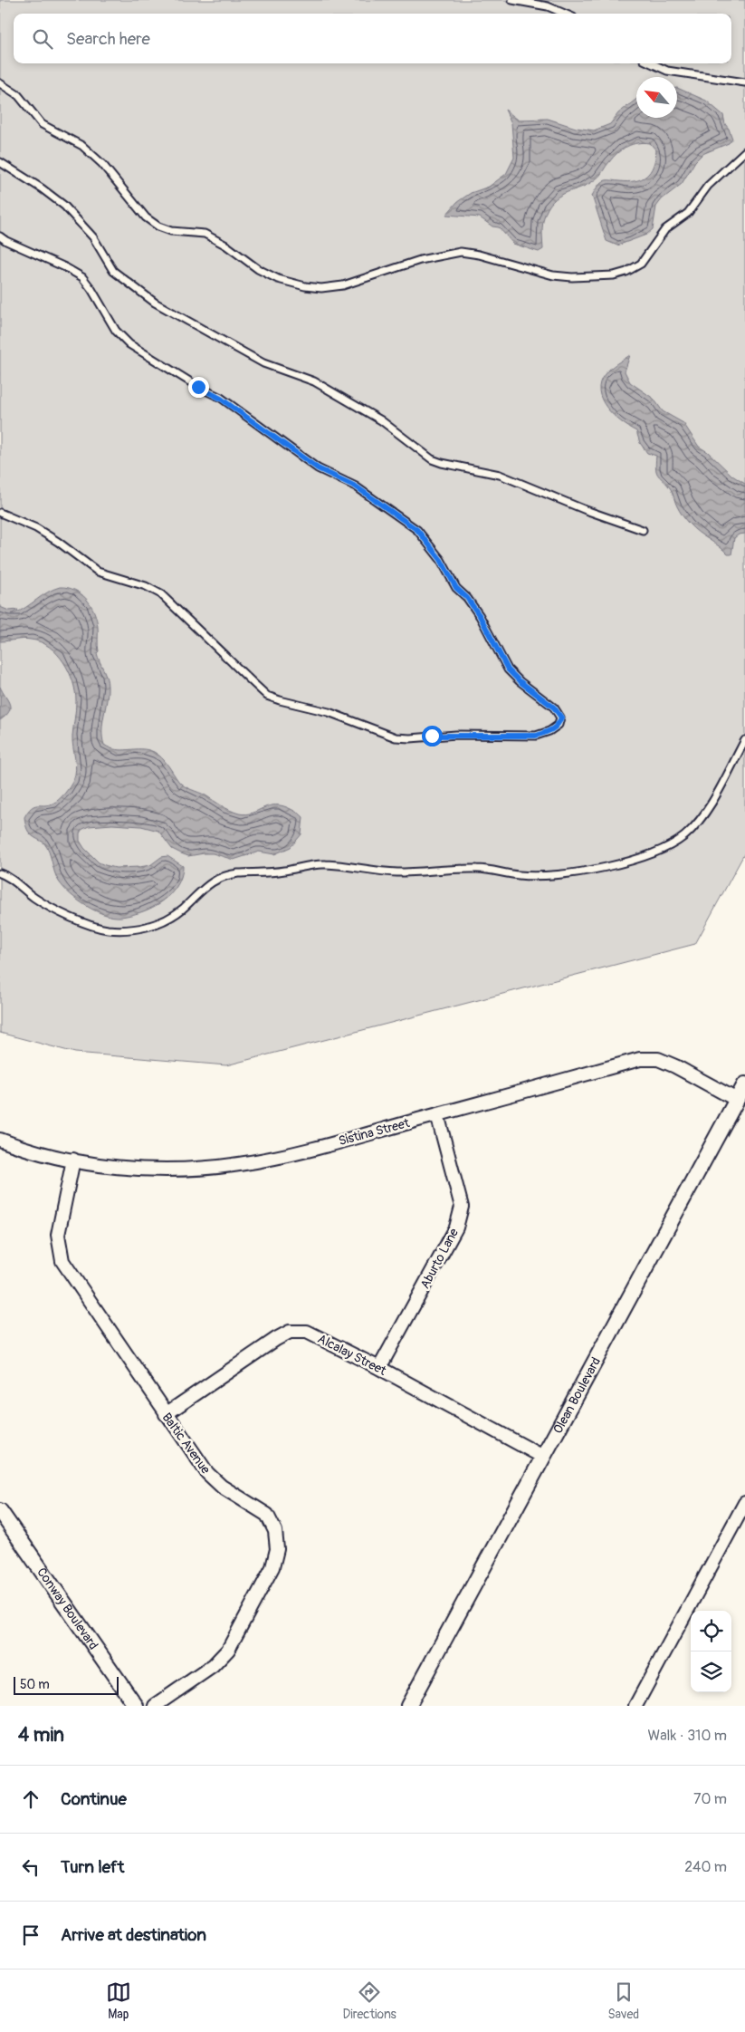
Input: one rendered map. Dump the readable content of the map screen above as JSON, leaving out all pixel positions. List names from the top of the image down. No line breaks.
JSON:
{"streets":{"street":["Sistina Street","Aburto Lane","Alcalay Street","Olean Boulevard","Baltic Avenue","Conway Boulevard"]},"crossings":[["Sistina Street","Aburto Lane"],["Sistina Street","Olean Boulevard"],["Sistina Street","Baltic Avenue"],["Aburto Lane","Alcalay Street"],["Alcalay Street","Olean Boulevard"],["Alcalay Street","Baltic Avenue"]],"scale_bar":"50 m","north":"top left","page":{"search":"Search here","scale":"50 m","heading":["4 min","Walk · 310 m"],"list":[["Continue","70 m"],["Turn left","240 m"],"Arrive at destination"],"nav":["Map","Directions","Saved"]}}
